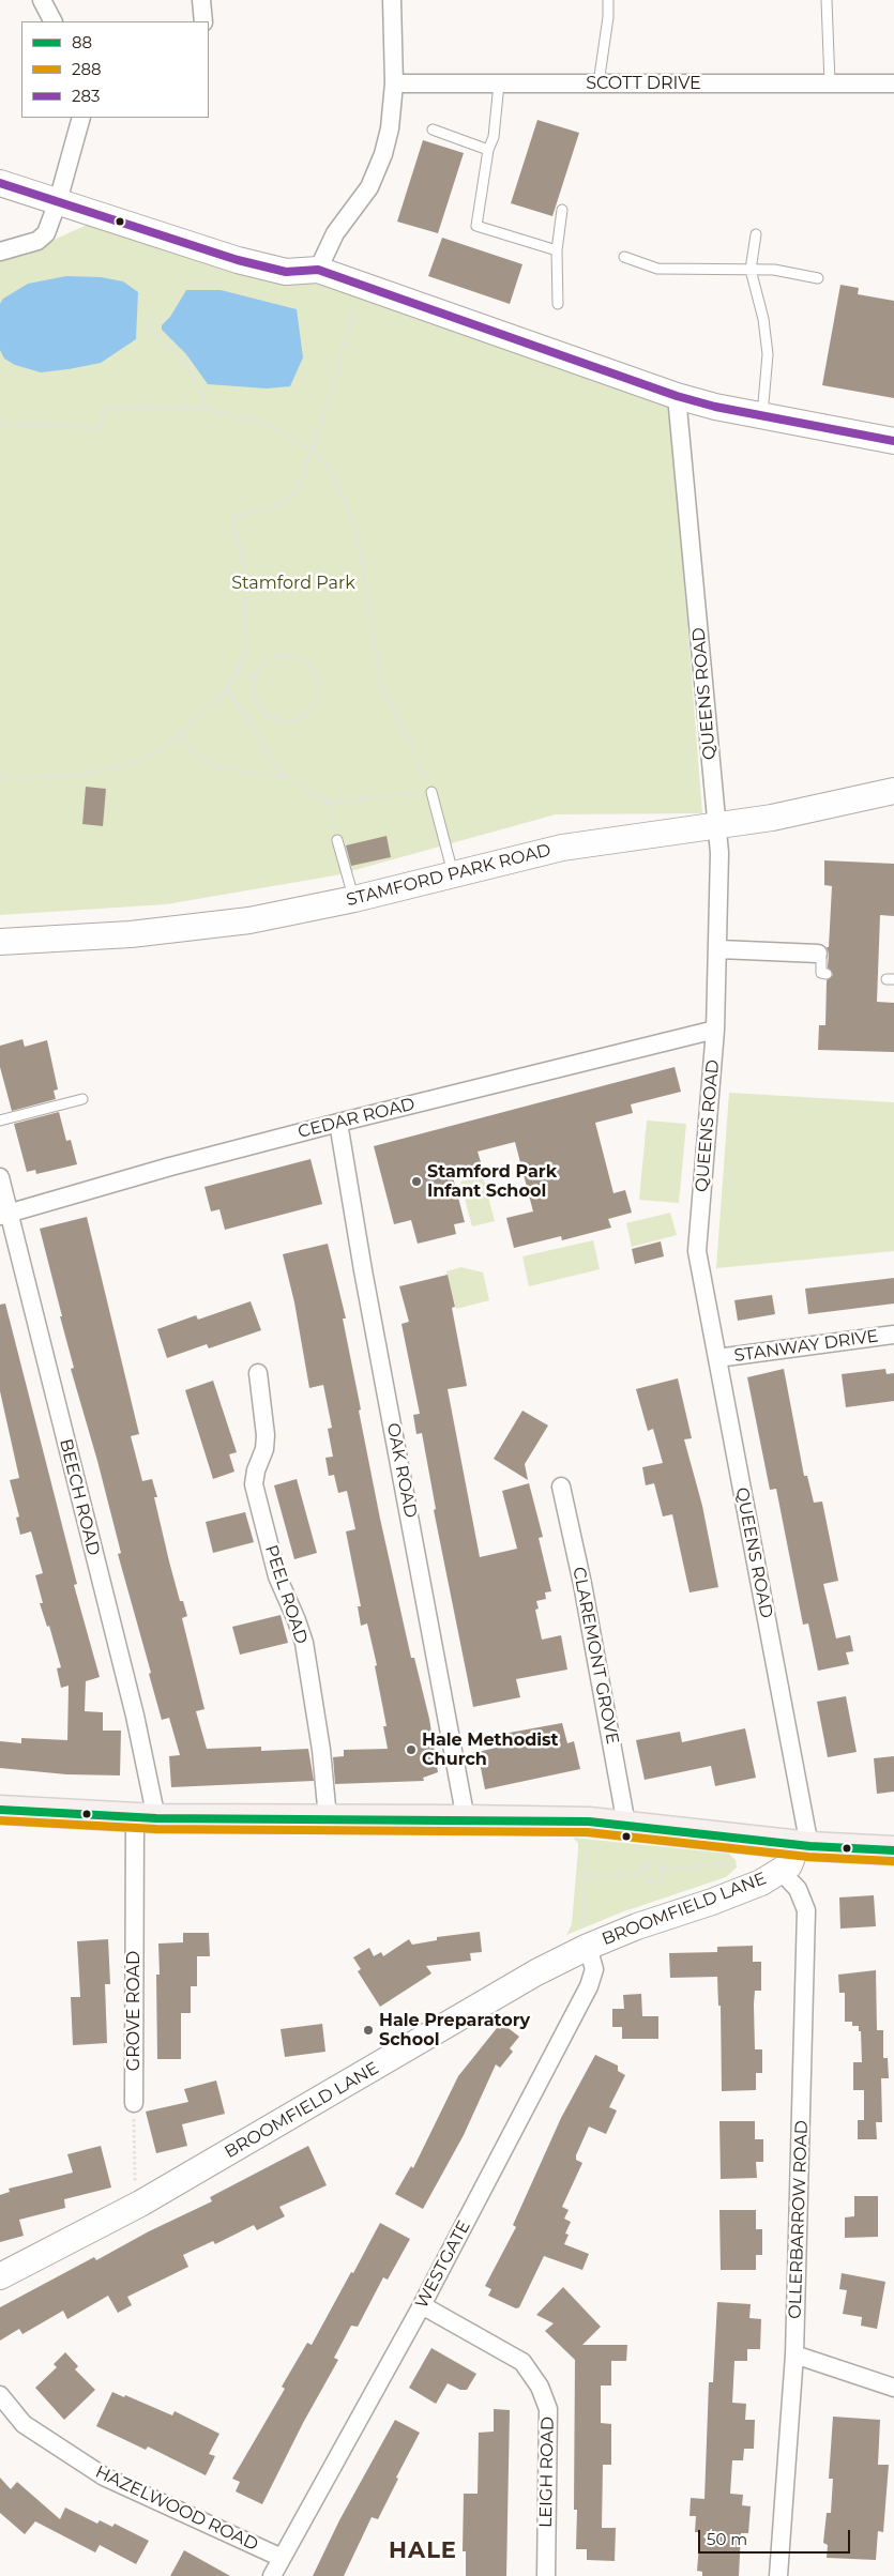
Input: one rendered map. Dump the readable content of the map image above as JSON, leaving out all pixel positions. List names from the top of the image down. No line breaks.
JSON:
{"streets":{"street":["SCOTT DRIVE","QUEENS ROAD","STAMFORD PARK ROAD","CEDAR ROAD","STANWAY DRIVE","OAK ROAD","BEECH ROAD","PEEL ROAD","CLAREMONT GROVE","BROOMFIELD LANE","GROVE ROAD","OLLERBARROW ROAD","WESTGATE","LEIGH ROAD","HAZELWOOD ROAD"]},"crossings":[["QUEENS ROAD","STAMFORD PARK ROAD"],["QUEENS ROAD","CEDAR ROAD"],["QUEENS ROAD","STANWAY DRIVE"],["QUEENS ROAD","BROOMFIELD LANE"],["CEDAR ROAD","OAK ROAD"],["CEDAR ROAD","BEECH ROAD"],["BEECH ROAD","GROVE ROAD"],["BROOMFIELD LANE","OLLERBARROW ROAD"],["BROOMFIELD LANE","WESTGATE"],["WESTGATE","LEIGH ROAD"],["WESTGATE","HAZELWOOD ROAD"]],"districts":["HALE"],"parks":["Stamford Park"],"places":["Stamford Park Infant School","Hale Methodist Church","Hale Preparatory School"],"lines":["transit line 283","transit line 88","transit line 288"],"legend":["88","288","283"],"scale_bar":"50 m"}
